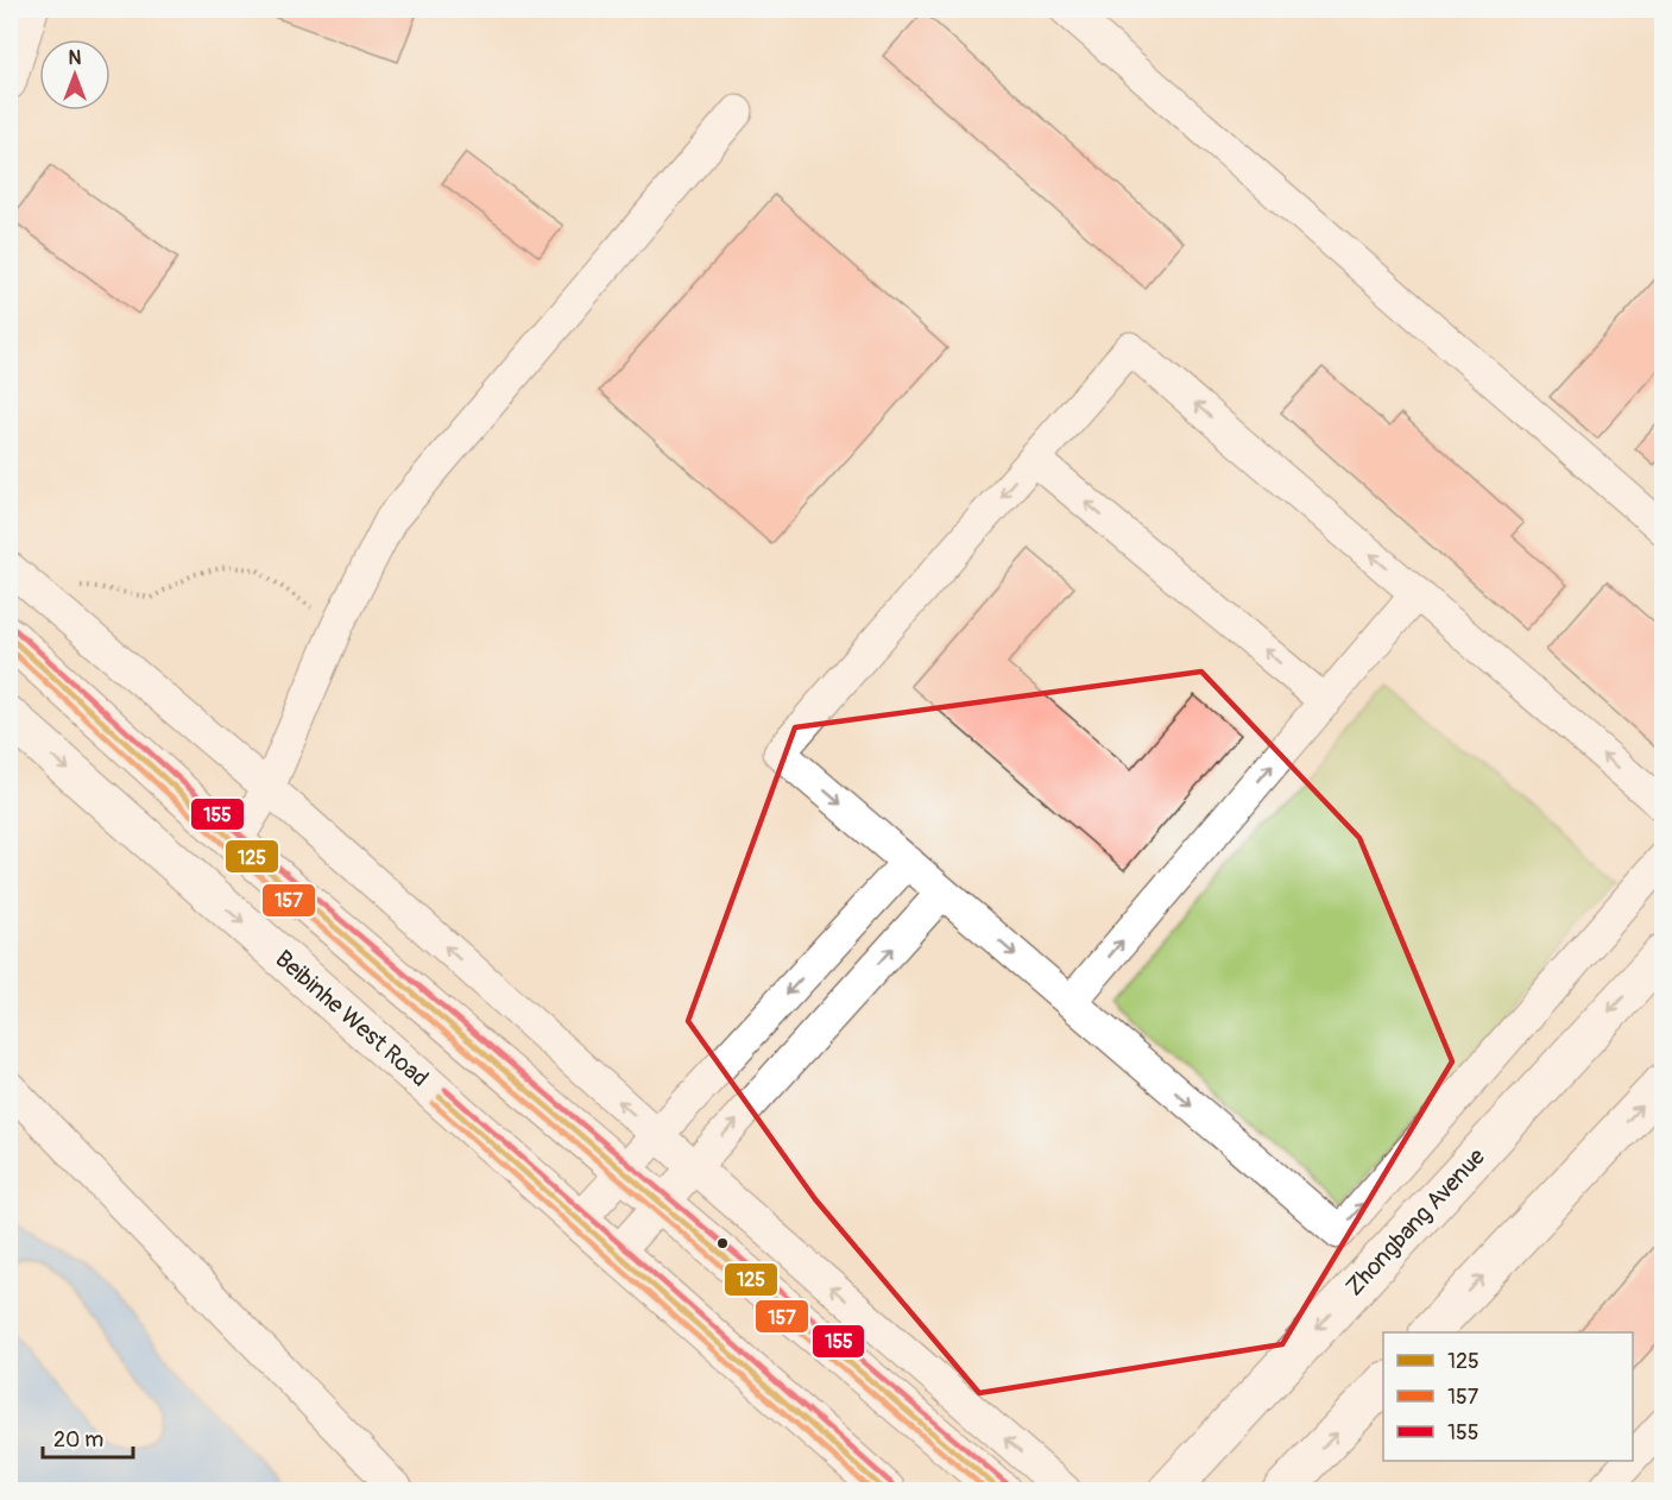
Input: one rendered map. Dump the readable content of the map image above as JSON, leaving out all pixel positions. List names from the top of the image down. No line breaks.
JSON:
{"streets":{"main road":["Beibinhe West Road","Zhongbang Avenue"]},"lines":["transit line 155","transit line 125","transit line 157"],"legend":["125","157","155"],"scale_bar":"20 m","north":"top"}
